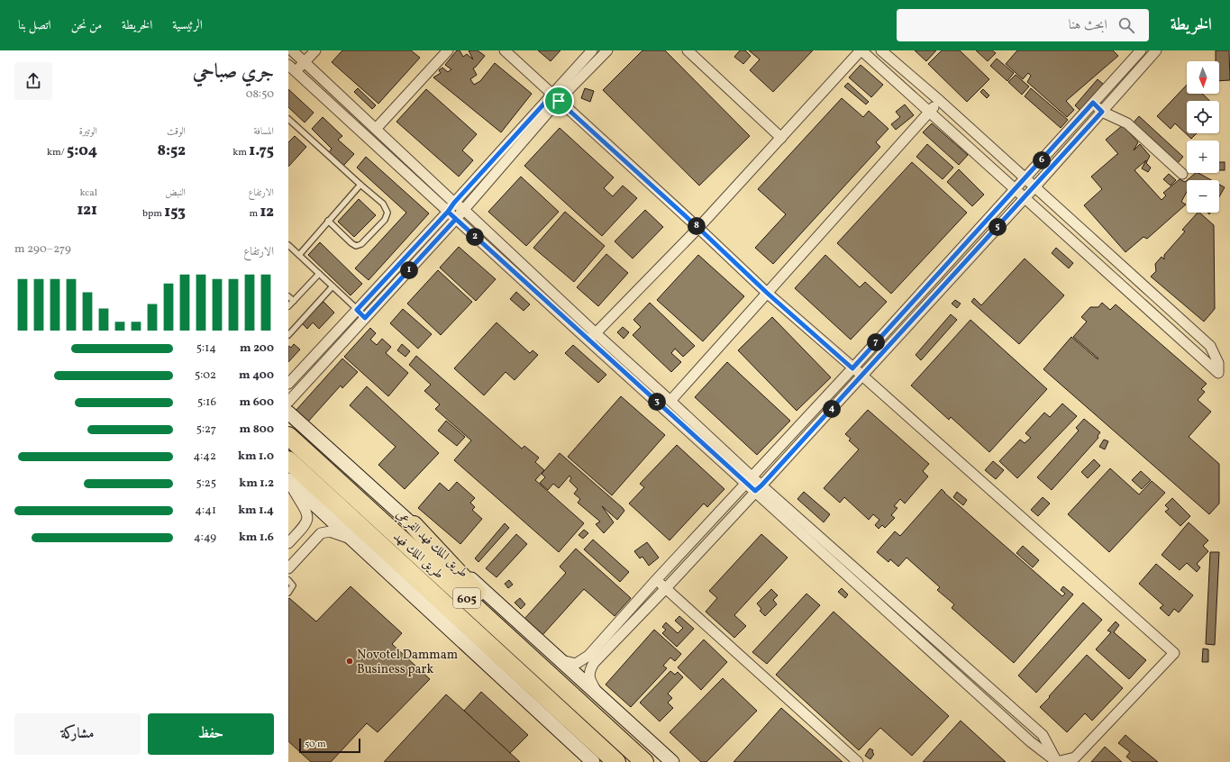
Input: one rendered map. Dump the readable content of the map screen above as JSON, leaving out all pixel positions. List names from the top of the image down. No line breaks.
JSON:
{"streets":{"highway":["طريق الملك فهد","605"],"main road":["طريق الملك فهد الفرعي"]},"places":["Novotel Dammam Business park"],"scale_bar":"50 m","north":"bottom","page":{"header":"الخريطة","search":"ابحث هنا","nav":["الرئيسية","الخريطة","من نحن","اتصل بنا"],"heading":["جري صباحي","08:50"],"map_buttons":["+","−"],"stats":[["المسافة","1.75 km"],["الوقت","8:52"],["الوتيرة","5:04 /km"],["الارتفاع","12 m"],["النبض","153 bpm"],["kcal","121"]],"pins":["6","8","5","2","1","7","3","4"],"chart":["الارتفاع","279–290 m"],"list":[{"name":"200 m","note":"5:14"},{"name":"400 m","note":"5:02"},{"name":"600 m","note":"5:16"},{"name":"800 m","note":"5:27"},{"name":"1.0 km","note":"4:42"},{"name":"1.2 km","note":"5:25"},{"name":"1.4 km","note":"4:41"},{"name":"1.6 km","note":"4:49"}],"buttons":["حفظ","مشاركة"],"scale":"50 m"}}
